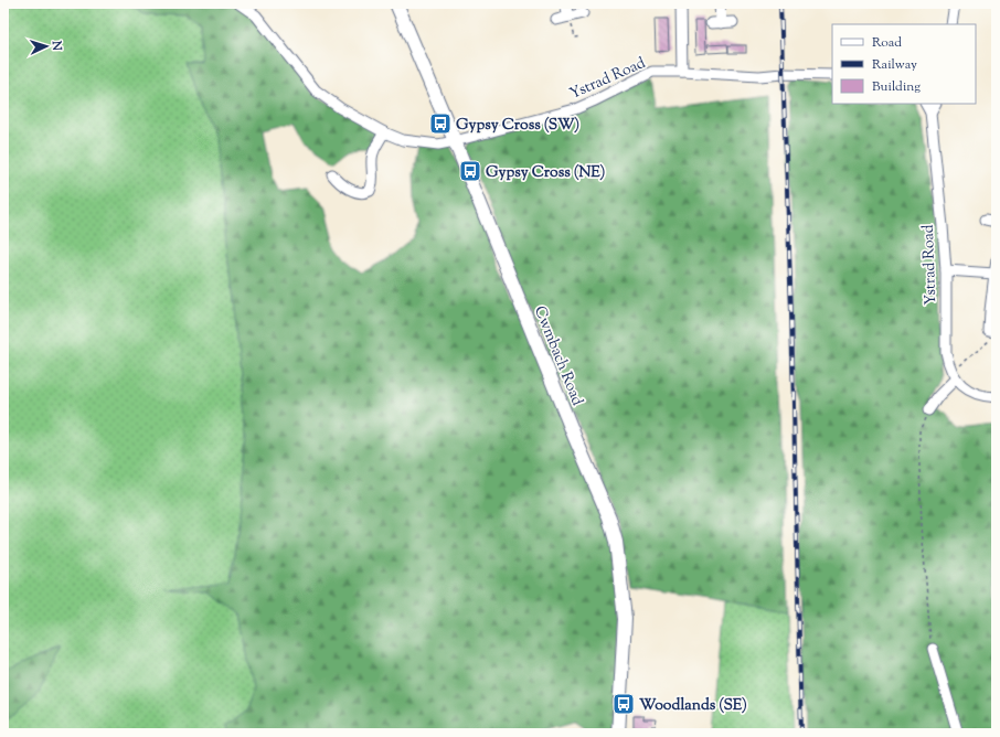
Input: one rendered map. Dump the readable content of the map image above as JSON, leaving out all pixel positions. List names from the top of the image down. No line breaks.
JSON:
{"streets":{"main road":["Cwmbach Road"],"street":["Ystrad Road"]},"crossings":[["Ystrad Road","Cwmbach Road"]],"places":{"bus stop":["Gypsy Cross (SW)","Gypsy Cross (NE)","Woodlands (SE)"]},"legend":["Road","Railway","Building"],"north":"right"}
